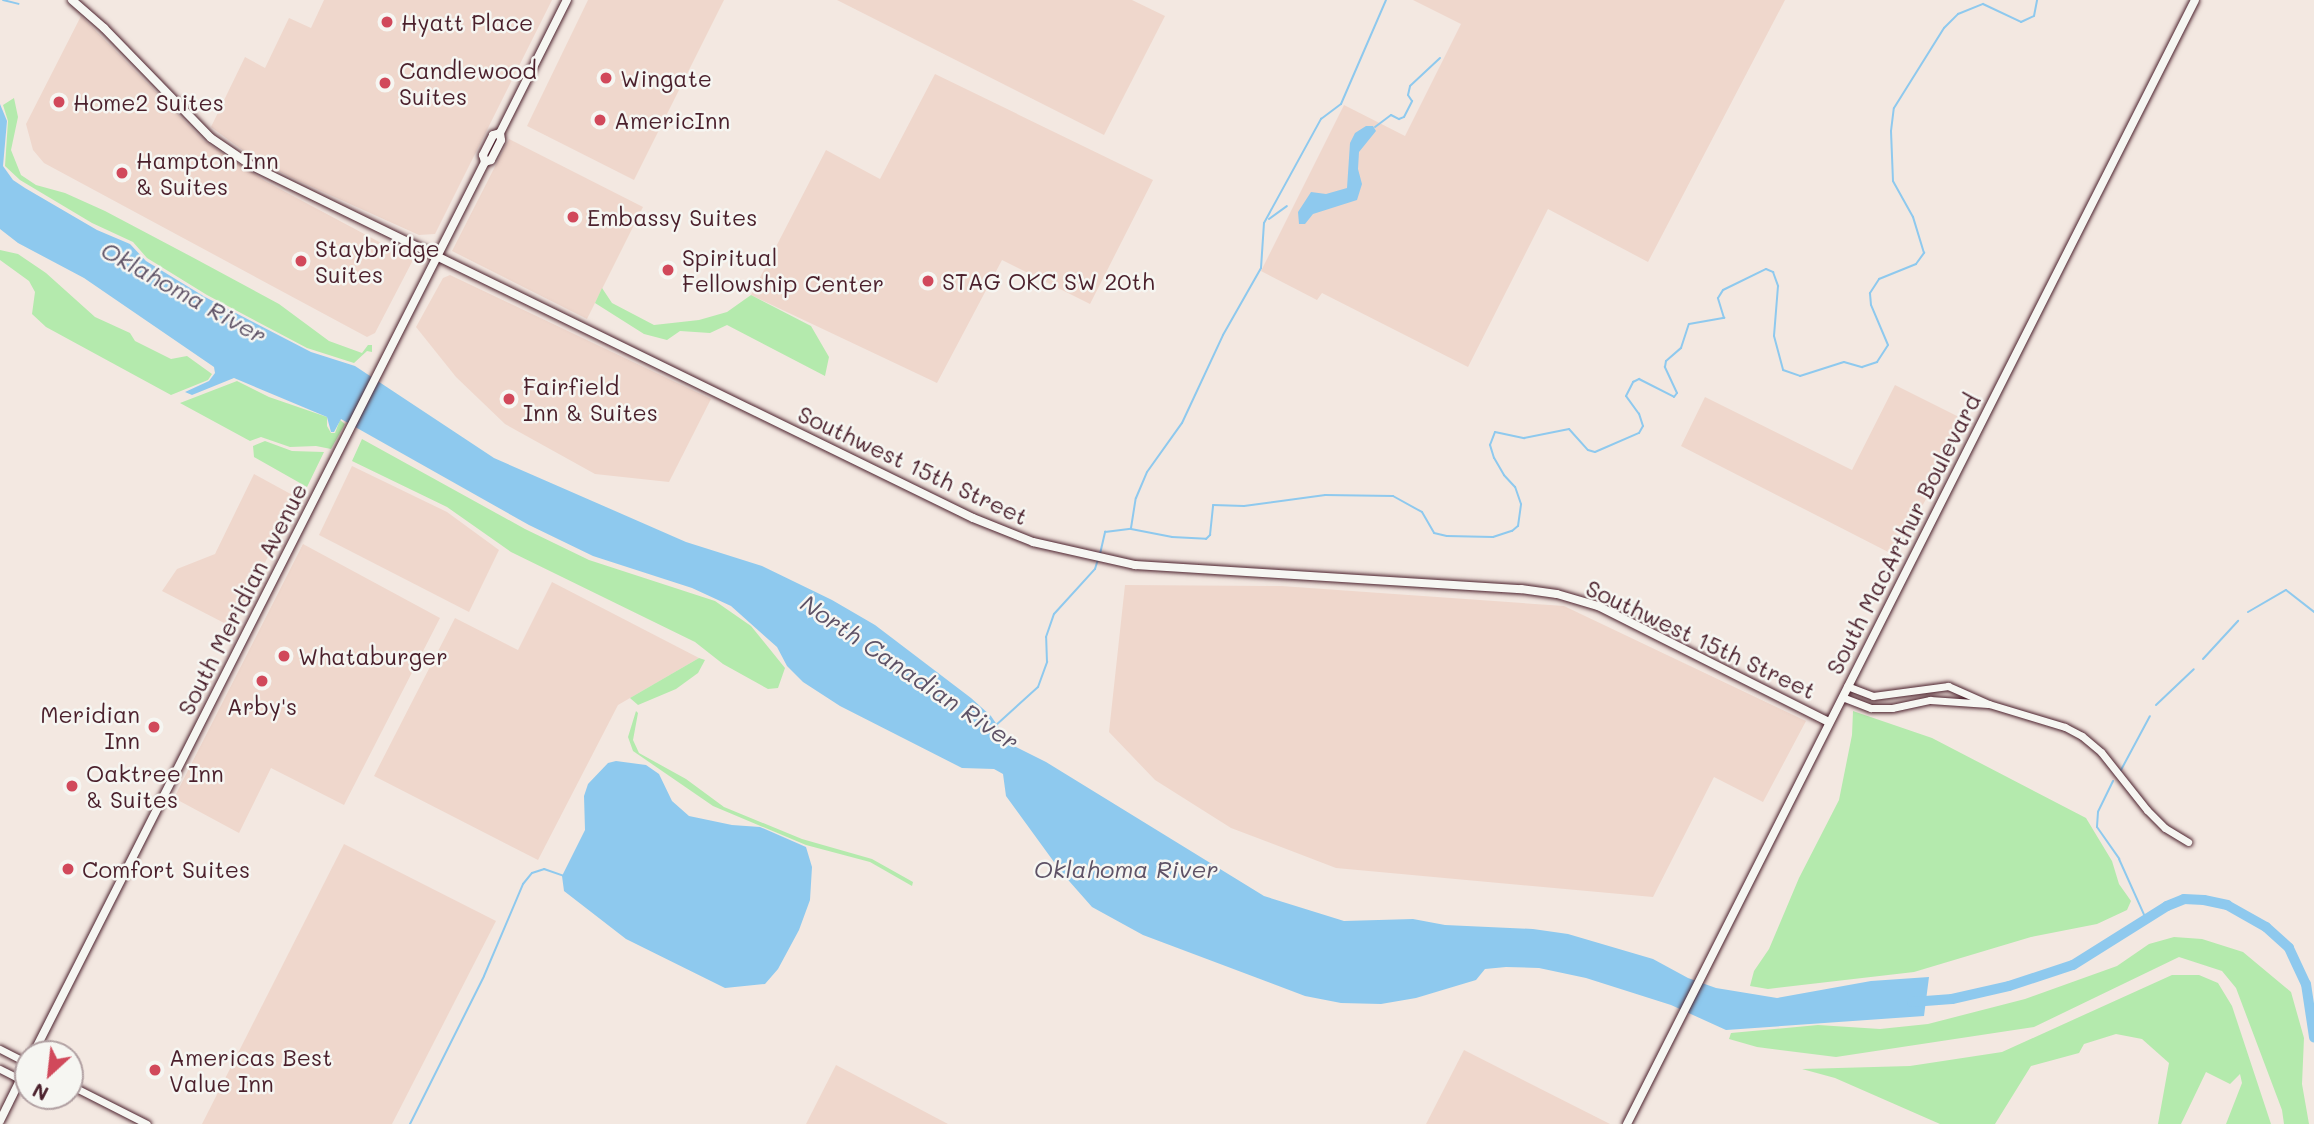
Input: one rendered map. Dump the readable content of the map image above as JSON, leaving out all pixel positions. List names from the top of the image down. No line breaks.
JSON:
{"streets":{"main road":["Southwest 15th Street","South MacArthur Boulevard","South Meridian Avenue"]},"crossings":[["Southwest 15th Street","South MacArthur Boulevard"],["Southwest 15th Street","South Meridian Avenue"]],"water":["Oklahoma River","North Canadian River"],"places":["Hyatt Place","Wingate","Candlewood Suites","Home2 Suites","AmericInn","Hampton Inn & Suites","Embassy Suites","Staybridge Suites","Spiritual Fellowship Center","STAG OKC SW 20th","Fairfield Inn & Suites","Whataburger","Arby's","Meridian Inn","Oaktree Inn & Suites","Comfort Suites","Americas Best Value Inn"],"north":"bottom left"}
